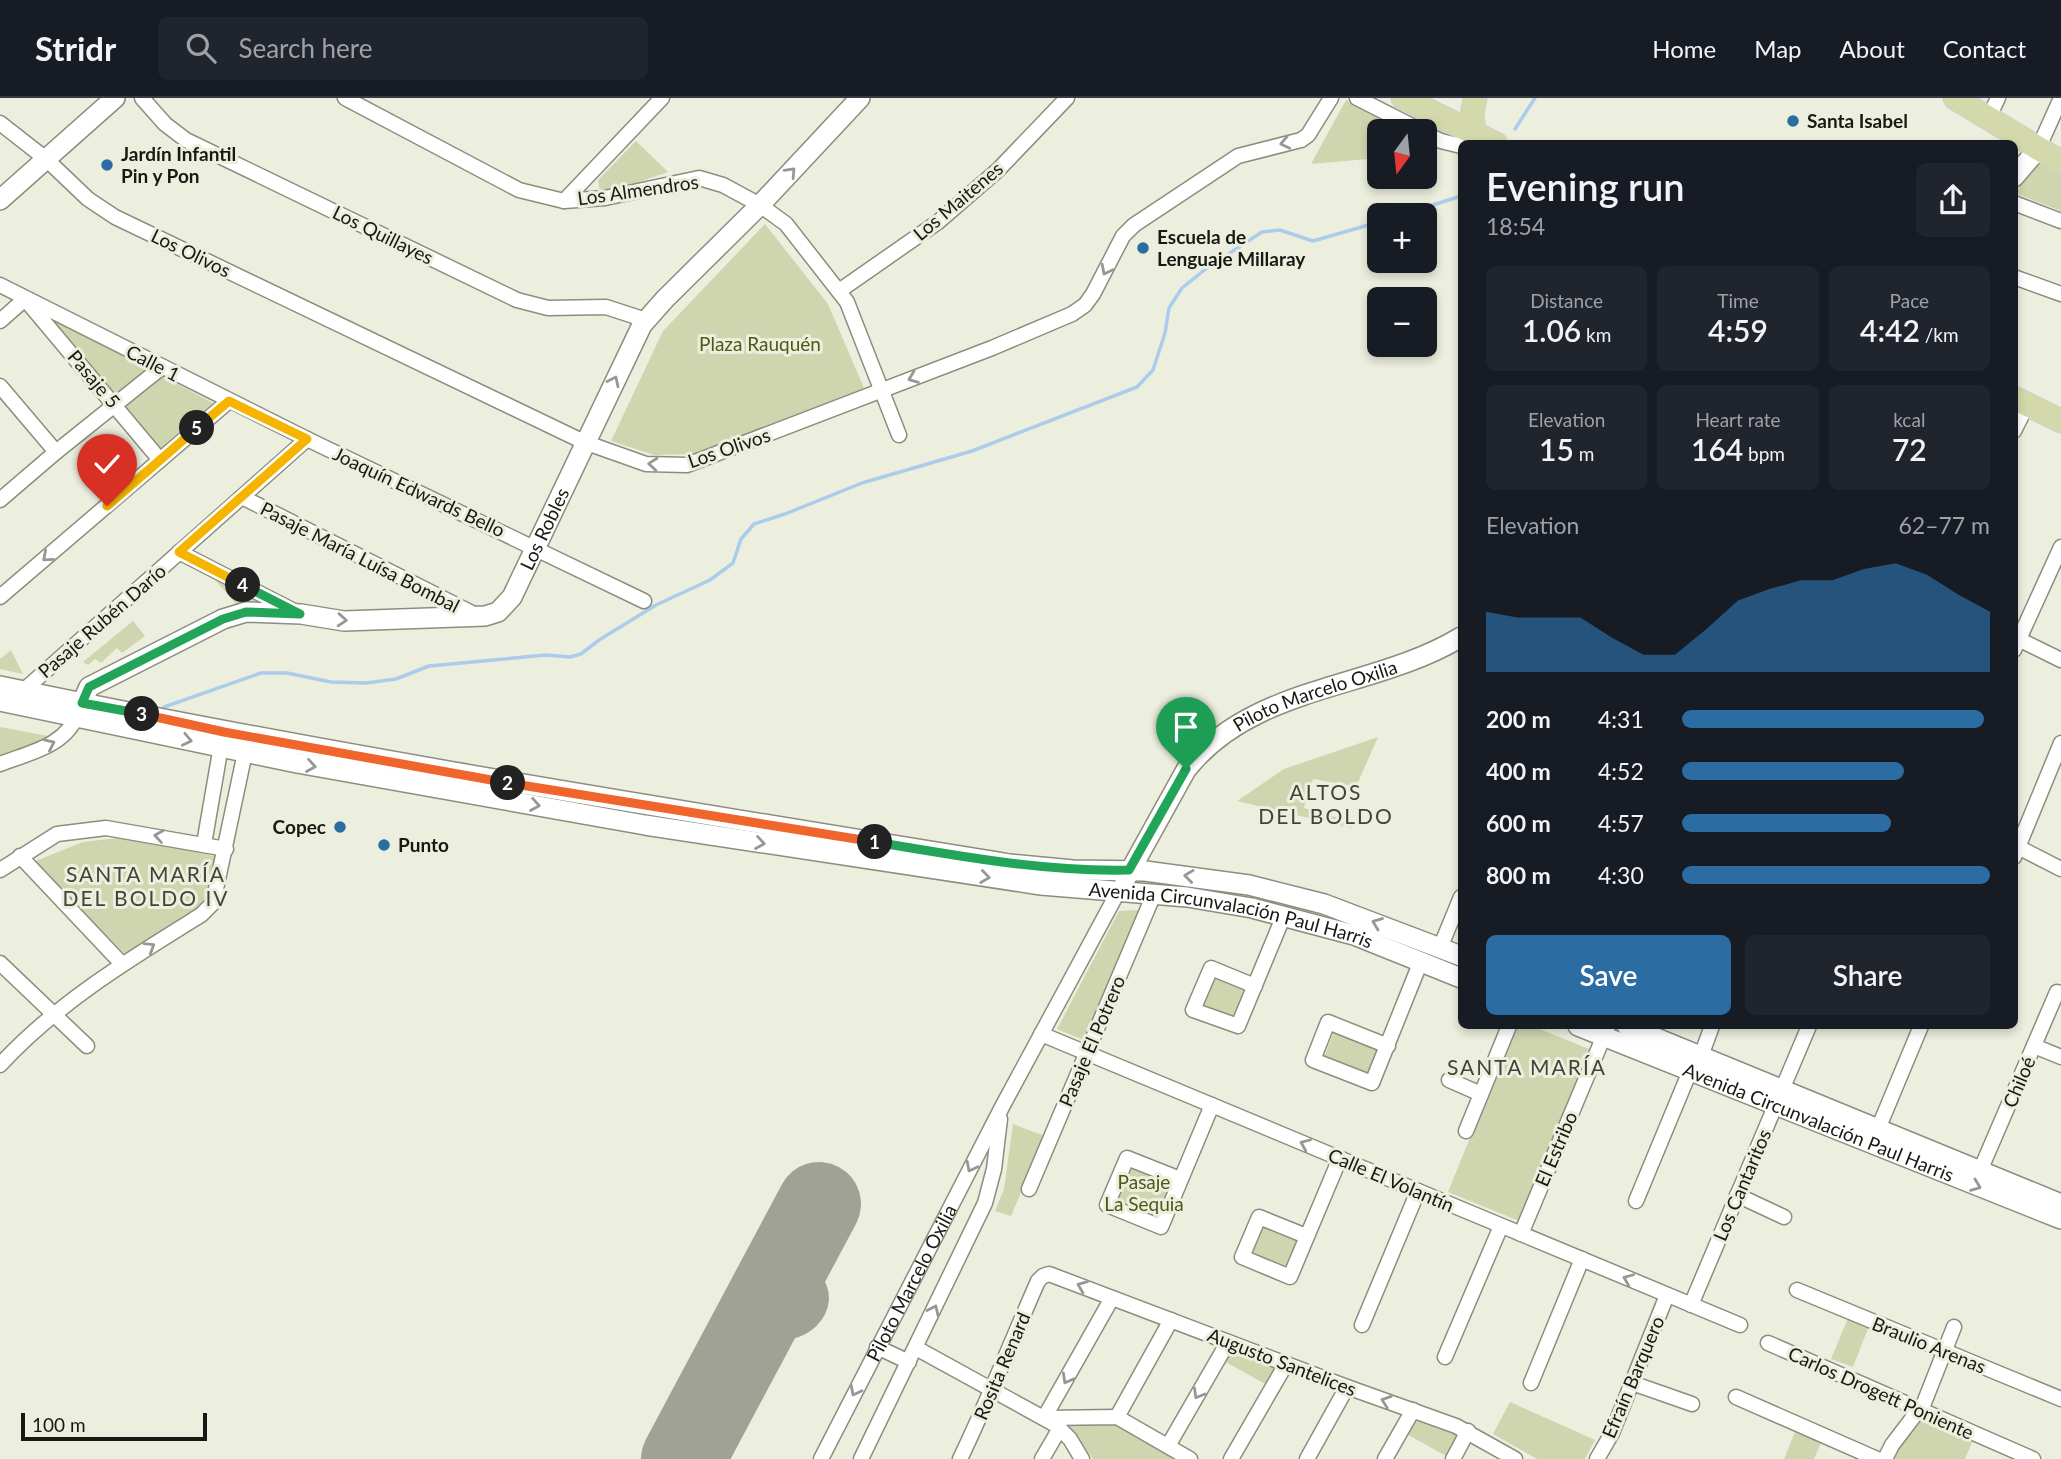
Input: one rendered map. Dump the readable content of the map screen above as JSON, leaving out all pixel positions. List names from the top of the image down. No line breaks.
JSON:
{"streets":{"main road":["Los Robles","Piloto Marcelo Oxilia","Avenida Circunvalación Paul Harris"],"street":["Los Almendros","Los Maitenes","Los Quillayes","Los Olivos","Calle 1","Pasaje 5","Joaquín Edwards Bello","Pasaje María Luísa Bombal","Pasaje Rubén Darío","Pasaje El Potrero","Chiloé","El Estribo","Calle El Volantín","Los Cantaritos","Braulio Arenas","Augusto Santelices","Rosita Renard","Efraín Barquero","Carlos Drogett Poniente"]},"crossings":[["Los Almendros","Los Maitenes"],["Los Almendros","Los Olivos"],["Los Almendros","Los Robles"],["Los Quillayes","Los Robles"],["Los Olivos","Los Robles"],["Calle 1","Pasaje 5"],["Calle 1","Joaquín Edwards Bello"],["Calle 1","Pasaje Rubén Darío"],["Joaquín Edwards Bello","Los Robles"],["Joaquín Edwards Bello","Pasaje Rubén Darío"],["Los Robles","Pasaje María Luísa Bombal"],["Los Robles","Avenida Circunvalación Paul Harris"],["Pasaje María Luísa Bombal","Pasaje Rubén Darío"],["Pasaje Rubén Darío","Avenida Circunvalación Paul Harris"],["Piloto Marcelo Oxilia","Avenida Circunvalación Paul Harris"],["Piloto Marcelo Oxilia","Calle El Volantín"],["Avenida Circunvalación Paul Harris","Pasaje El Potrero"],["Avenida Circunvalación Paul Harris","Chiloé"],["Avenida Circunvalación Paul Harris","El Estribo"],["Avenida Circunvalación Paul Harris","Los Cantaritos"],["Pasaje El Potrero","Calle El Volantín"],["El Estribo","Calle El Volantín"],["Calle El Volantín","Los Cantaritos"],["Calle El Volantín","Efraín Barquero"],["Augusto Santelices","Rosita Renard"]],"one_way":["Los Olivos","Los Robles"],"districts":["ALTOS DEL BOLDO","SANTA MARÍA DEL BOLDO IV","SANTA MARÍA"],"parks":["Plaza Rauquén","Pasaje La Sequia"],"places":["Santa Isabel","Jardín Infantil Pin y Pon","Escuela de Lenguaje Millaray","Copec","Punto"],"scale_bar":"100 m","north":"bottom","page":{"header":"Stridr","search":"Search here","nav":["Home","Map","About","Contact"],"map_buttons":["+","−"],"heading":["Evening run","18:54"],"stats":[["Distance","1.06 km"],["Time","4:59"],["Pace","4:42 /km"],["Elevation","15 m"],["Heart rate","164 bpm"],["kcal","72"]],"pins":["5","4","3","2","1"],"chart":["Elevation","62–77 m"],"list":[{"name":"200 m","note":"4:31"},{"name":"400 m","note":"4:52"},{"name":"600 m","note":"4:57"},{"name":"800 m","note":"4:30"}],"buttons":["Save","Share"],"scale":"100 m"}}
